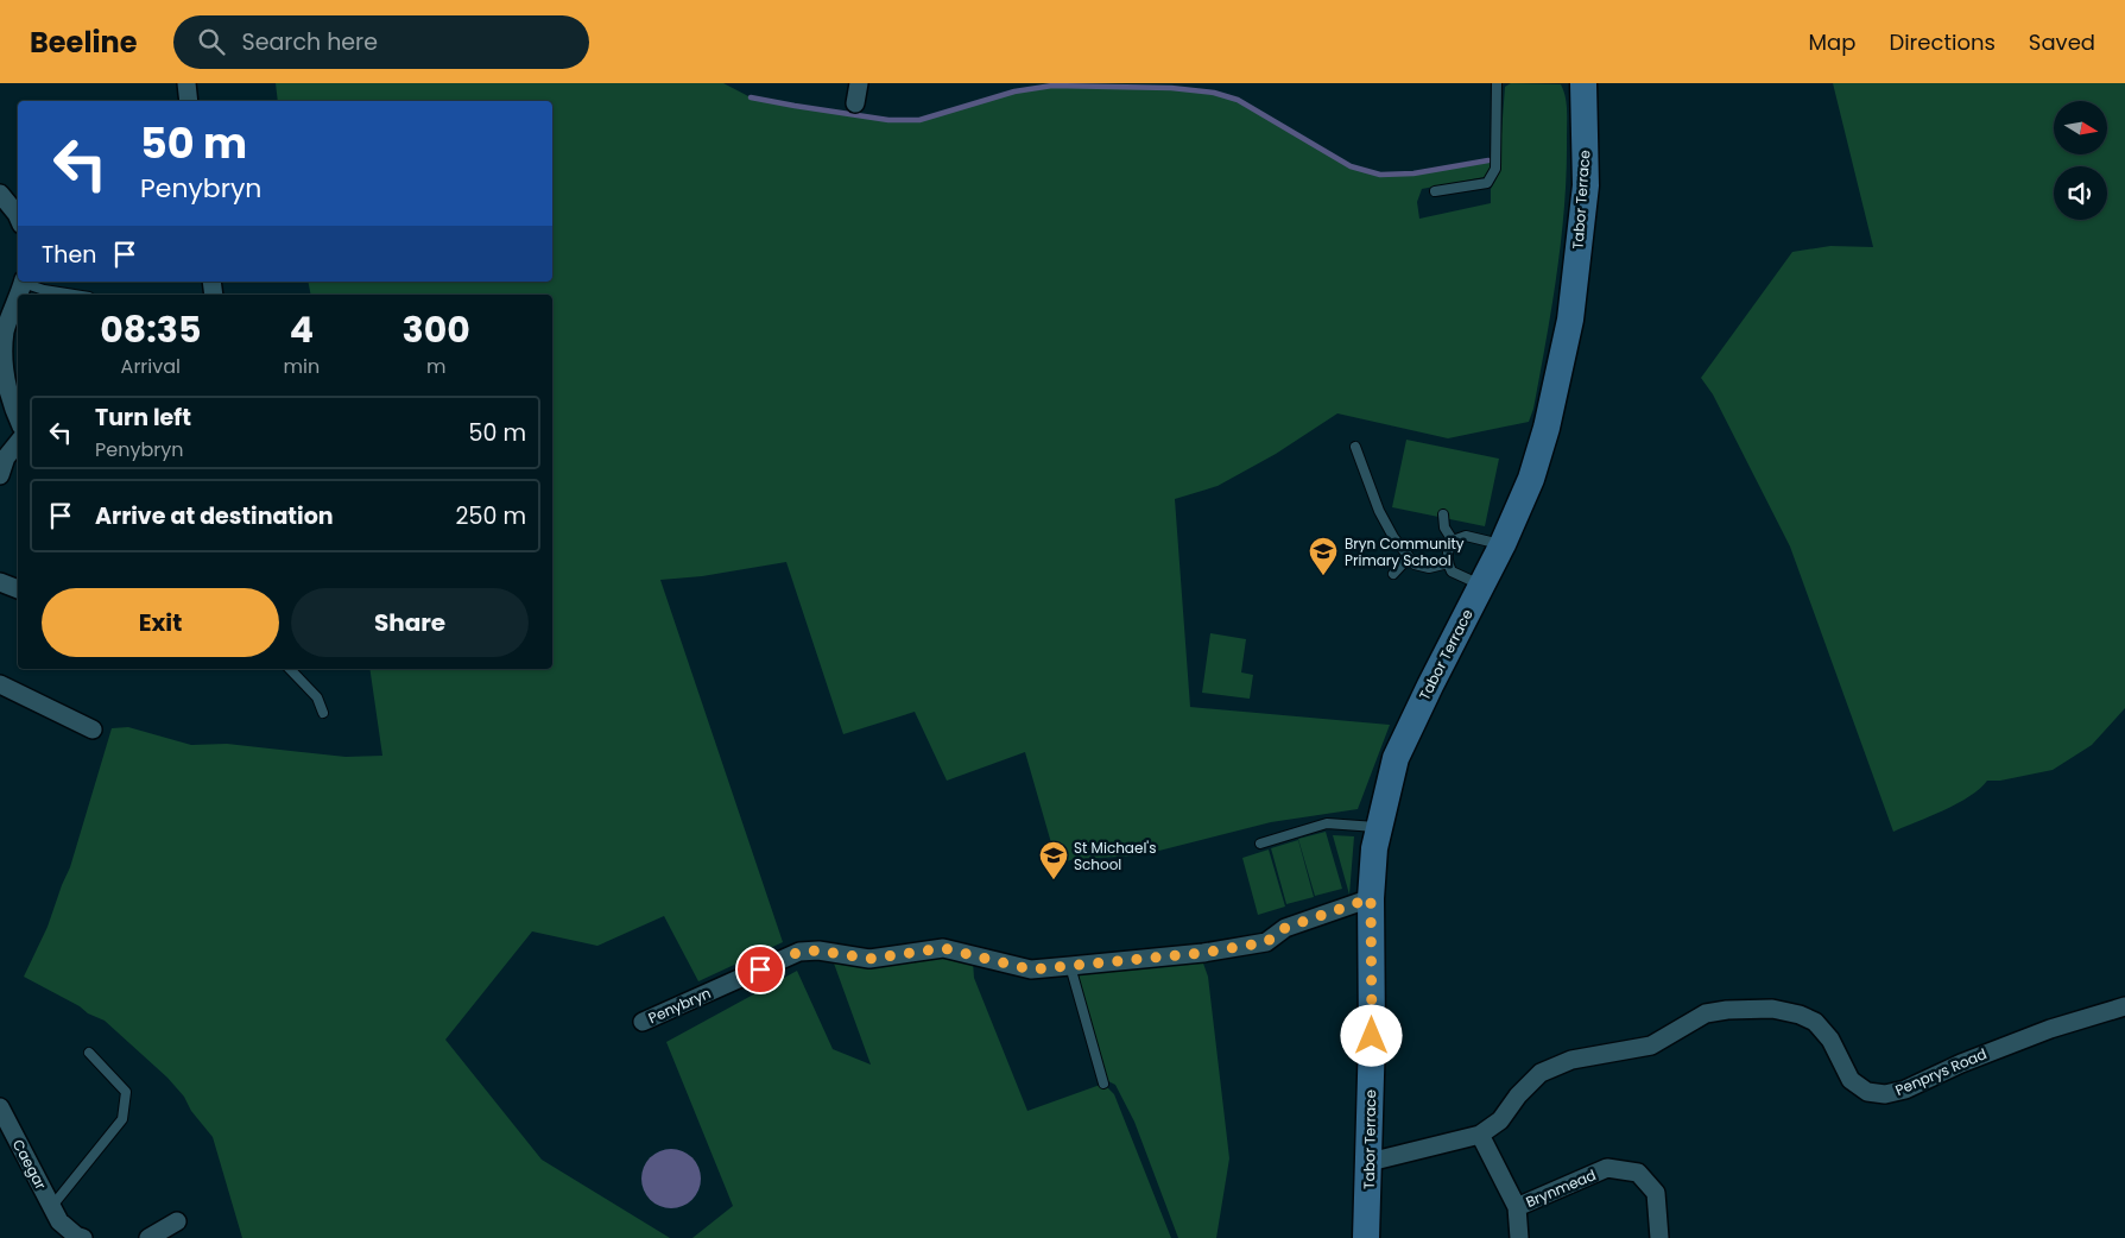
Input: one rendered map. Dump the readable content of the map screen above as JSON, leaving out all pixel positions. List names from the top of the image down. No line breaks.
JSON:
{"streets":{"main road":["Tabor Terrace"],"street":["Penybryn","Penprys Road","Caegar","Brynmead"]},"crossings":[["Tabor Terrace","Penybryn"],["Tabor Terrace","Penprys Road"],["Penprys Road","Brynmead"]],"places":{"school or university":["Bryn Community Primary School","St Michael's School"]},"north":"right","page":{"header":"Beeline","search":"Search here","nav":["Map","Directions","Saved"],"turn":["50 m","Penybryn"],"then":"Then","eta":["08:35","Arrival","4","min","300","m"],"list":[{"name":"Turn left","note":"Penybryn","value":"50 m"},{"name":"Arrive at destination","value":"250 m"}],"buttons":["Exit","Share"]}}
